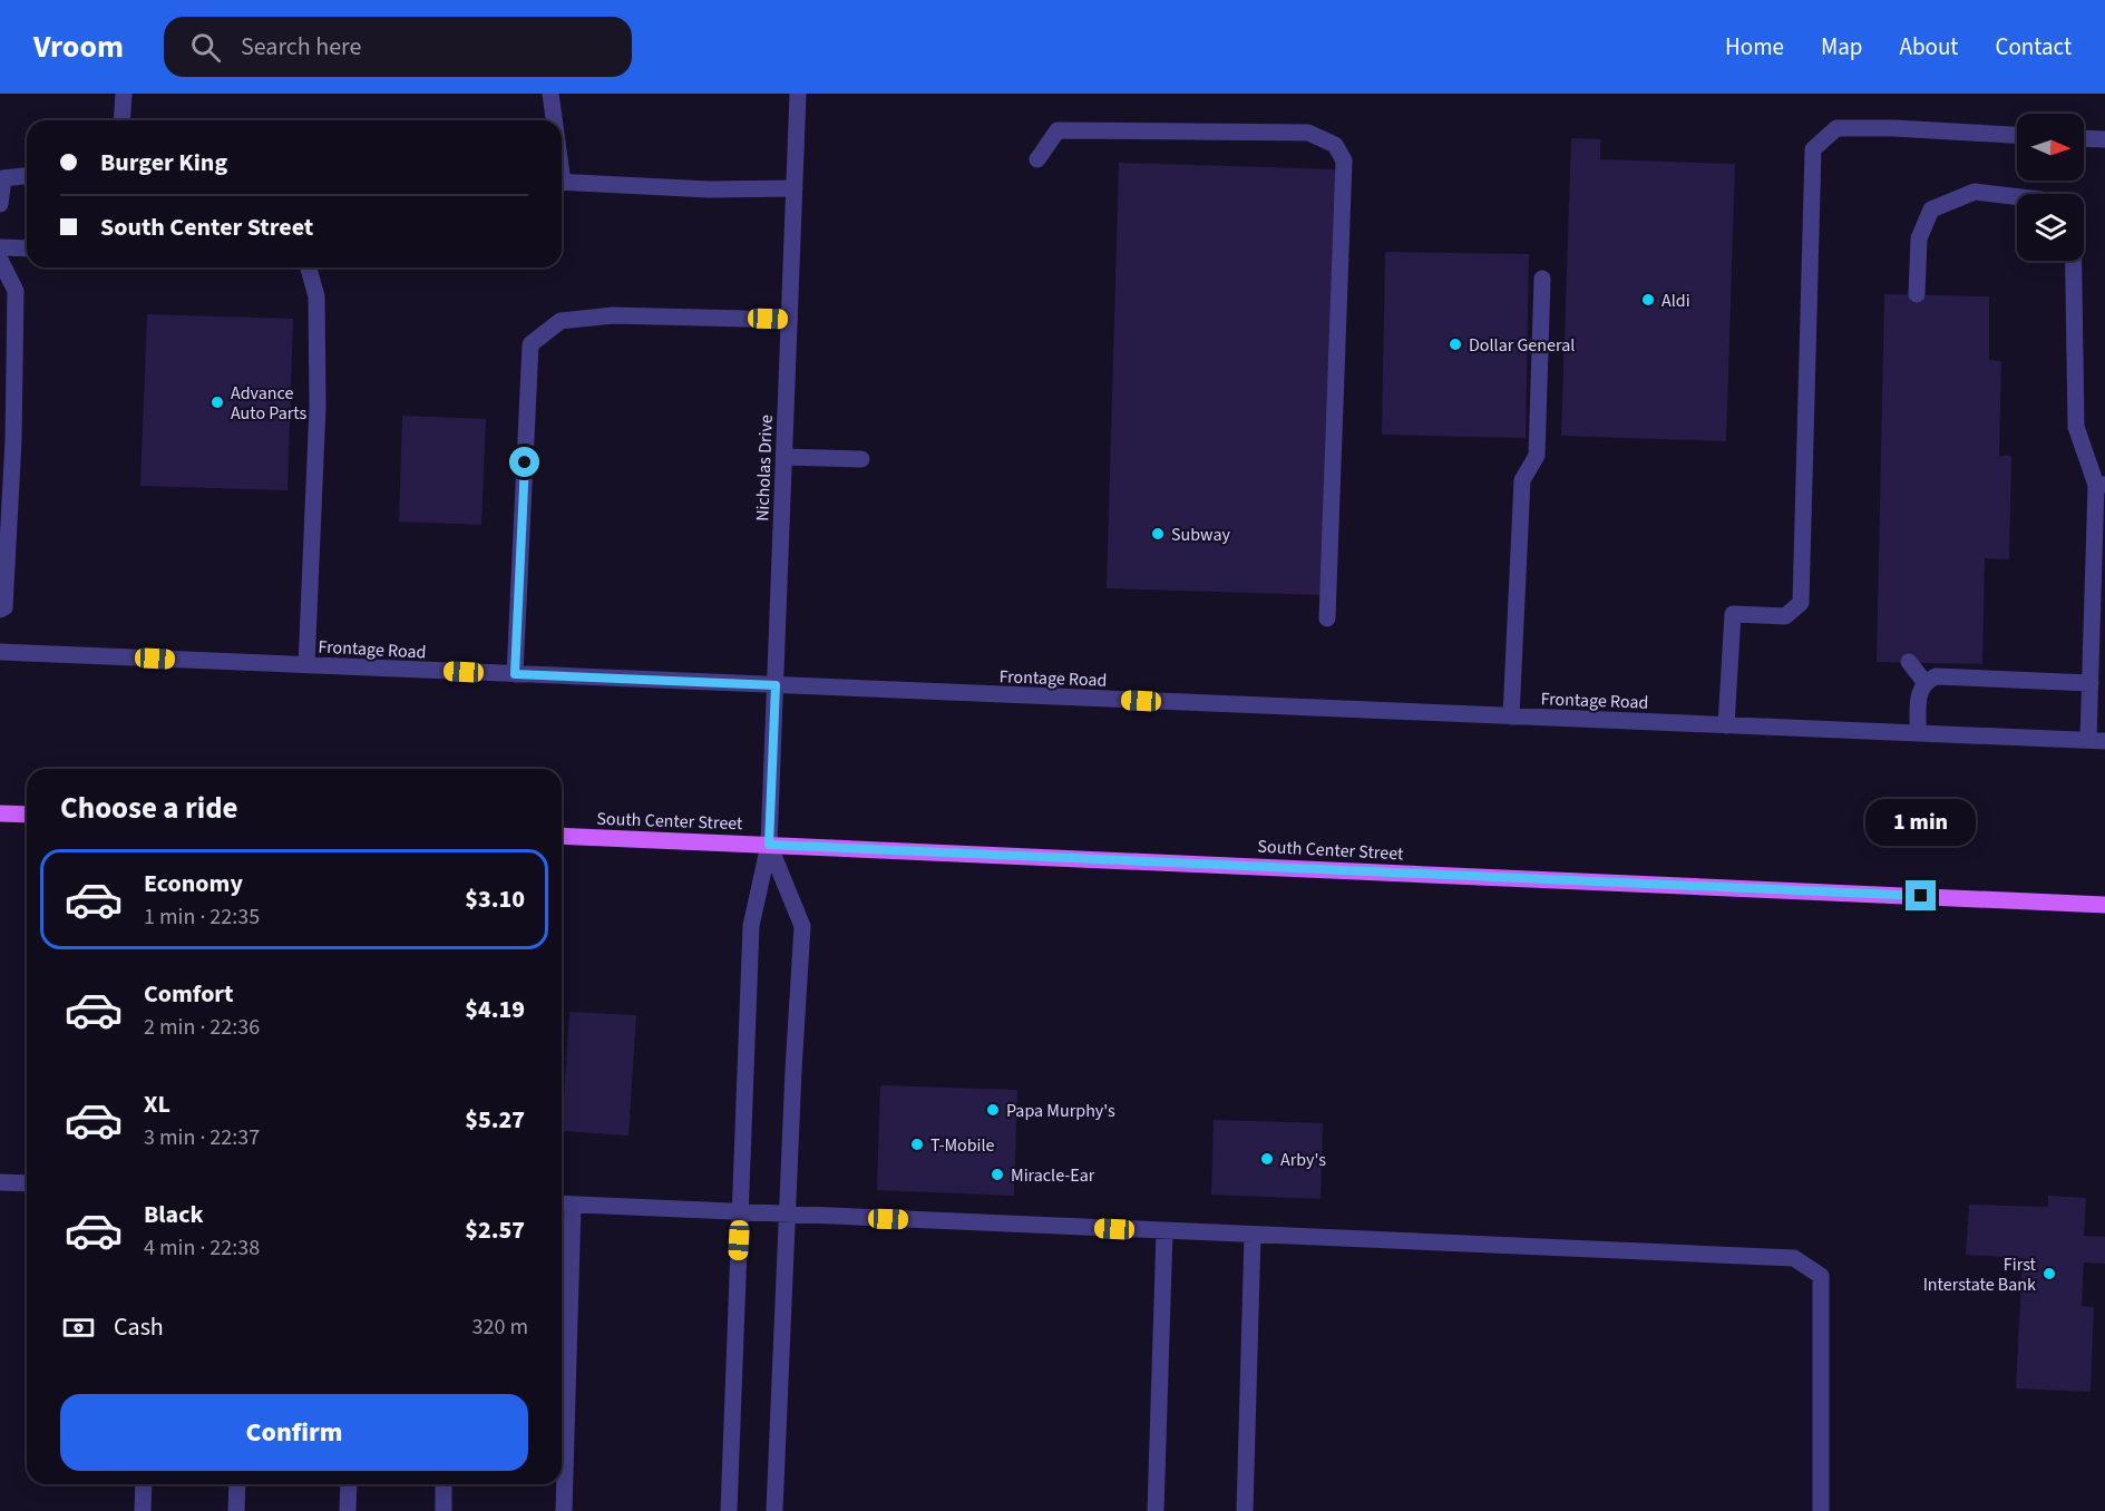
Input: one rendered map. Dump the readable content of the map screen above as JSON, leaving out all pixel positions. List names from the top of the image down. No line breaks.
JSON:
{"streets":{"main road":["South Center Street"],"street":["Nicholas Drive","Frontage Road"]},"crossings":[["Nicholas Drive","Frontage Road"],["Nicholas Drive","South Center Street"]],"places":["Aldi","Dollar General","Advance Auto Parts","Subway","Papa Murphy's","T-Mobile","Arby's","Miracle-Ear","First Interstate Bank"],"north":"right","page":{"header":"Vroom","search":"Search here","nav":["Home","Map","About","Contact"],"banner":["Burger King","South Center Street"],"heading":"Choose a ride","bubble":"1 min","list":[{"name":"Economy","note":"1 min · 22:35","value":"$3.10"},{"name":"Comfort","note":"2 min · 22:36","value":"$4.19"},{"name":"XL","note":"3 min · 22:37","value":"$5.27"},{"name":"Black","note":"4 min · 22:38","value":"$2.57"}],"pay":["Cash","320 m"],"buttons":"Confirm"}}
